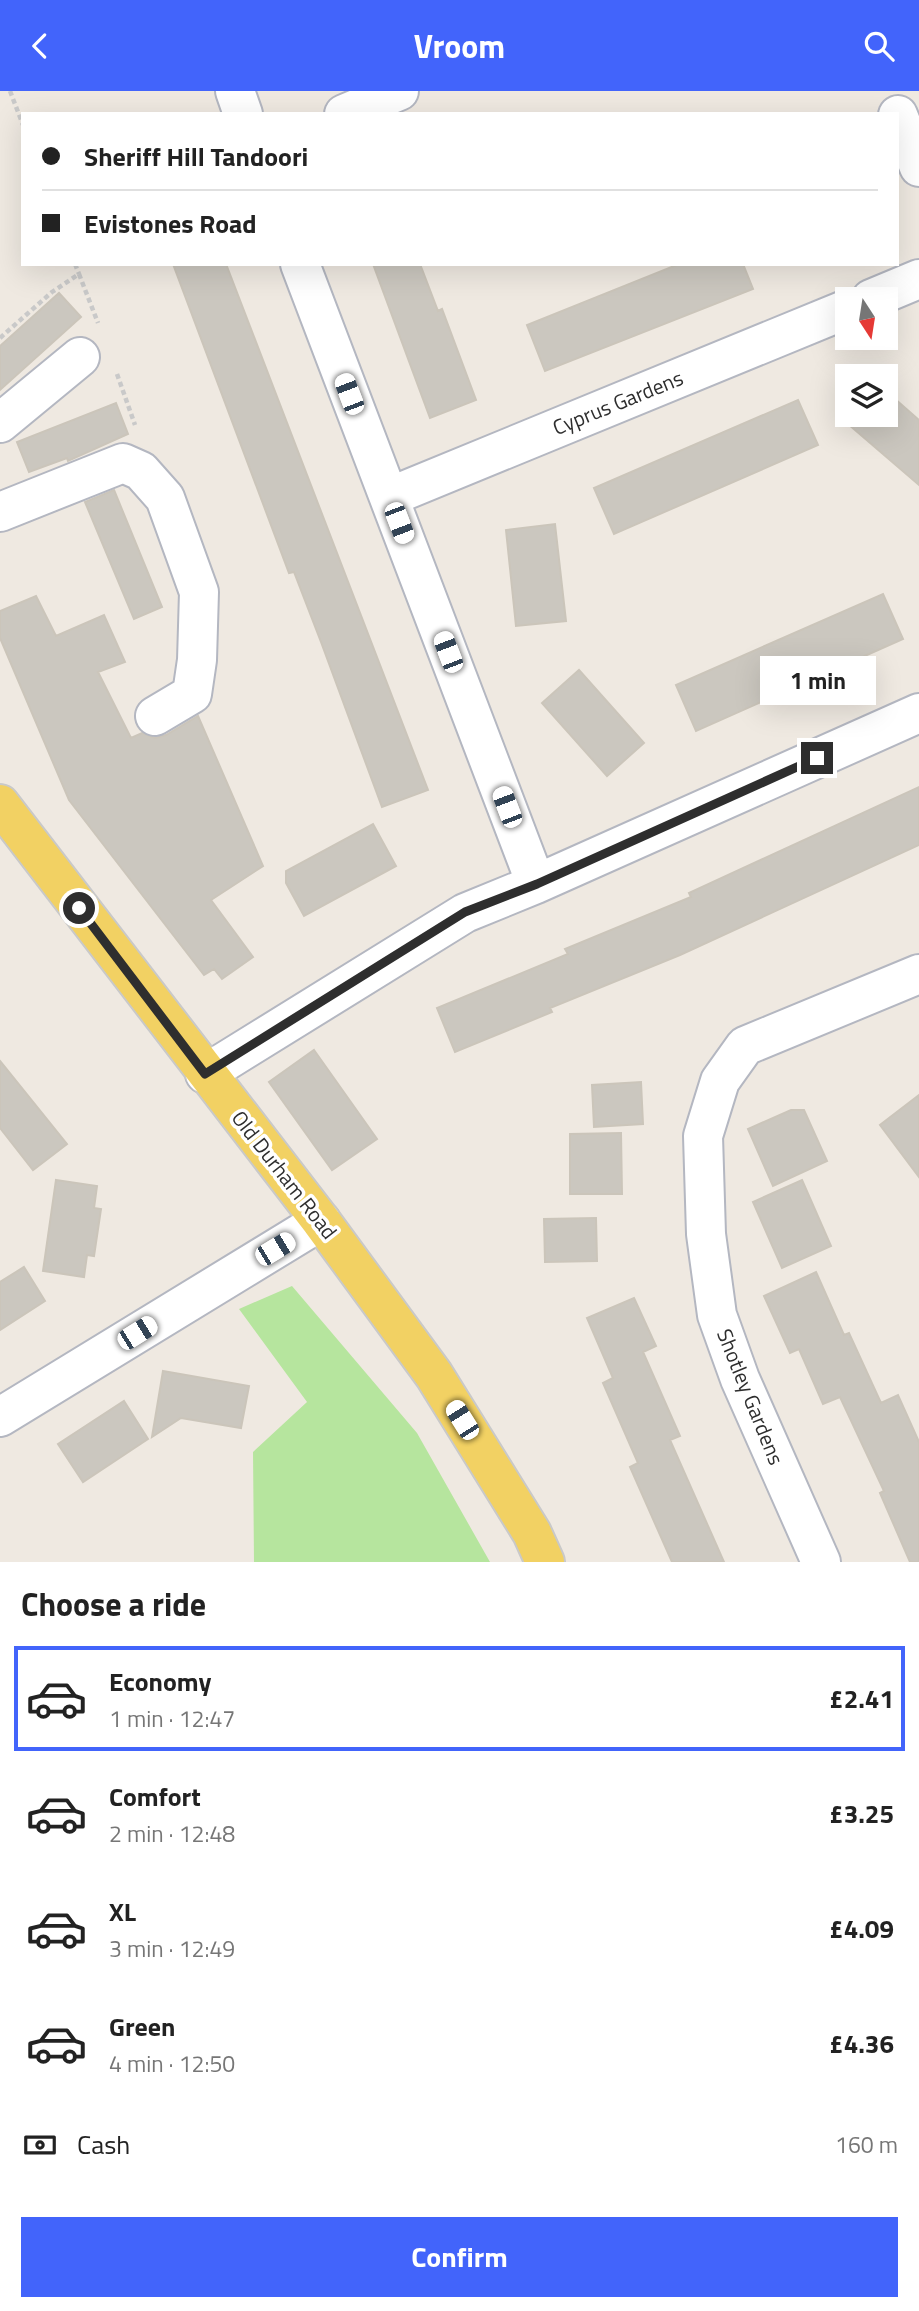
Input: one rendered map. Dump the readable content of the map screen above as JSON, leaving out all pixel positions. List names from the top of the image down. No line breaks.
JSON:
{"streets":{"main road":["Old Durham Road"],"street":["Cyprus Gardens","Shotley Gardens"]},"north":"bottom","page":{"header":"Vroom","banner":["Sheriff Hill Tandoori","Evistones Road"],"bubble":"1 min","heading":"Choose a ride","list":[{"name":"Economy","note":"1 min · 12:47","value":"£2.41"},{"name":"Comfort","note":"2 min · 12:48","value":"£3.25"},{"name":"XL","note":"3 min · 12:49","value":"£4.09"},{"name":"Green","note":"4 min · 12:50","value":"£4.36"}],"pay":["Cash","160 m"],"buttons":"Confirm"}}
